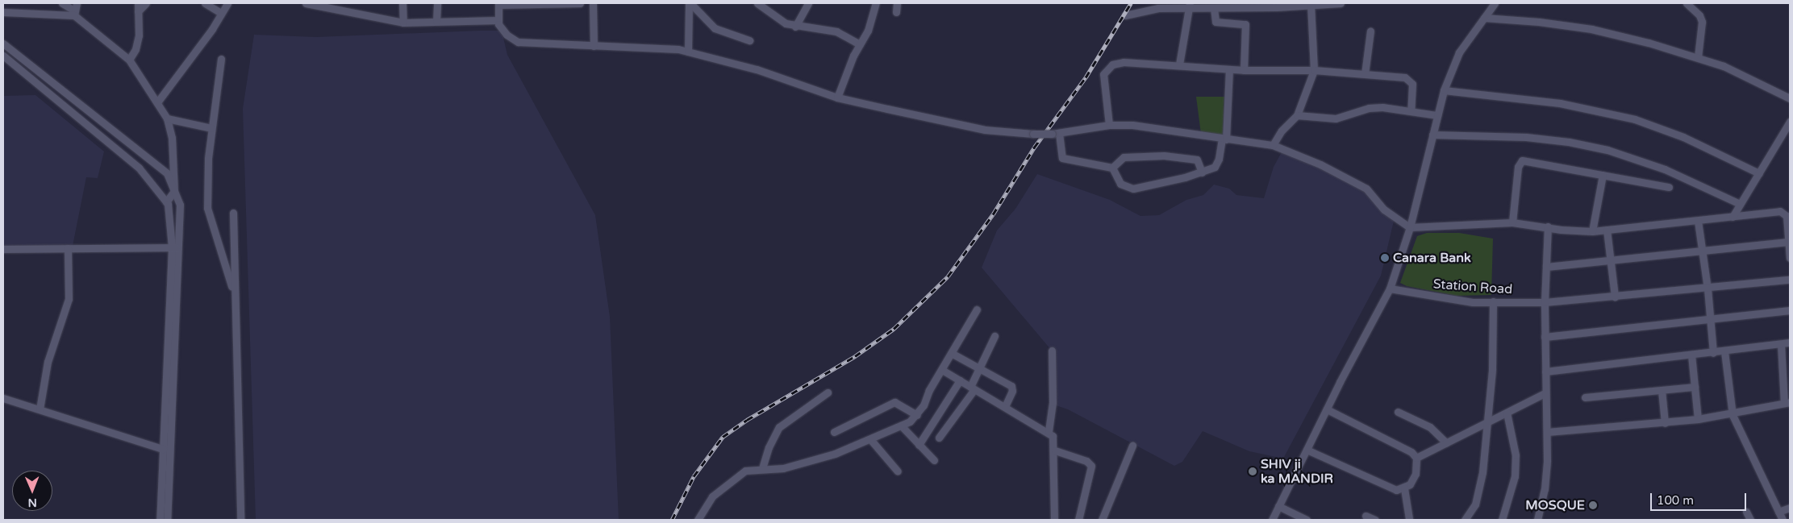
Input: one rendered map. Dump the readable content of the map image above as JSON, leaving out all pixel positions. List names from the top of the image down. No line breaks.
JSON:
{"streets":{"street":["Station Road"]},"places":["Canara Bank","SHIV ji ka MANDIR","MOSQUE"],"scale_bar":"100 m","north":"bottom"}
